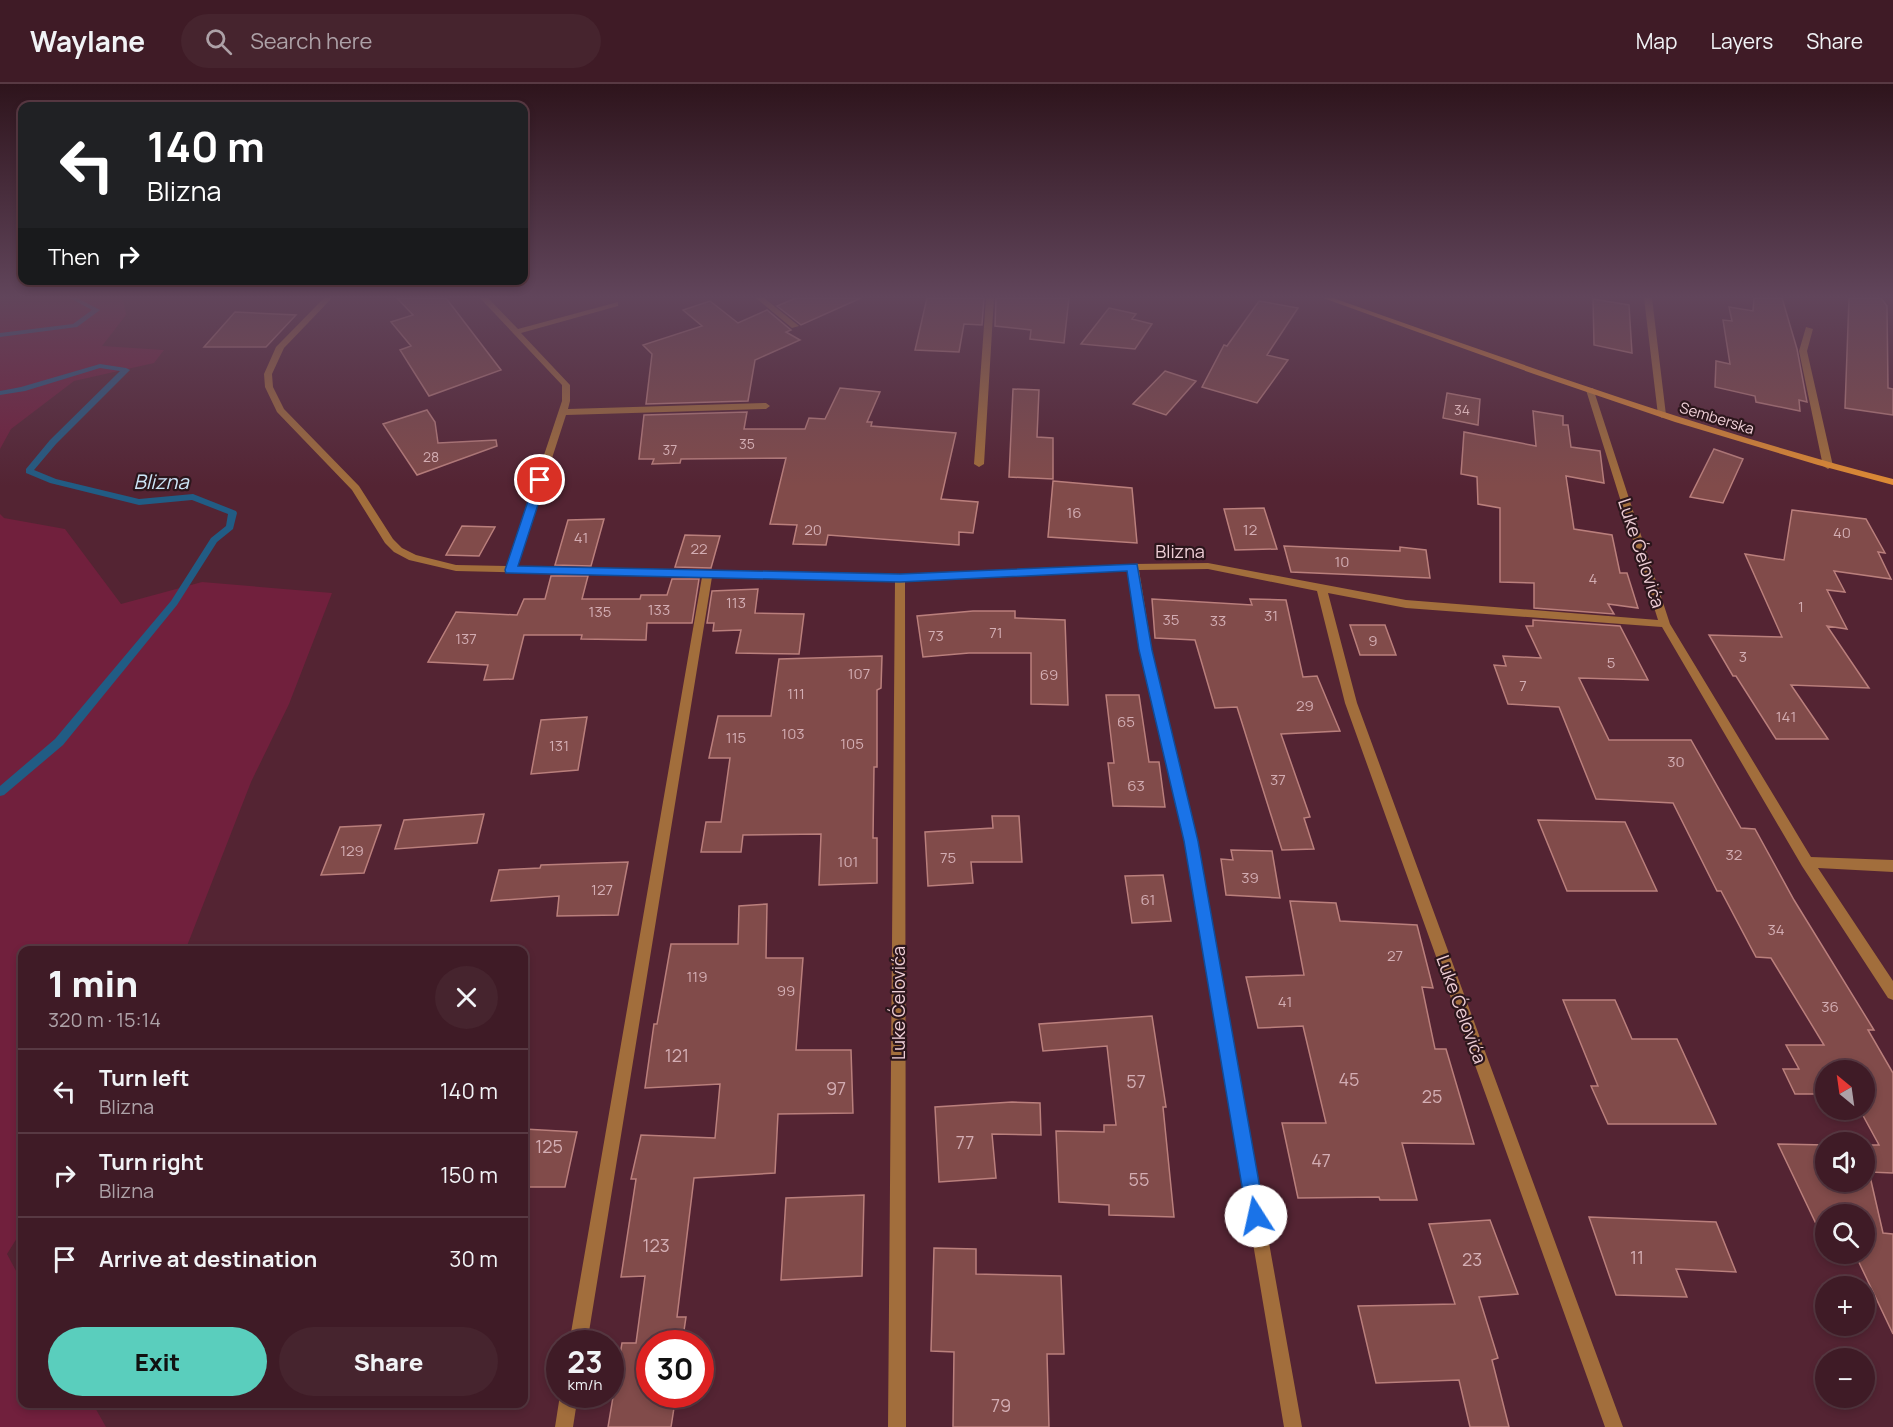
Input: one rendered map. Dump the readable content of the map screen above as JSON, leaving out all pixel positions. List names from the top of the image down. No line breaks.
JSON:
{"streets":{"main road":["Semberska"],"street":["Blizna","Luke Ćelovića"]},"crossings":[["Semberska","Luke Ćelovića"],["Blizna","Luke Ćelovića"]],"water":["Blizna"],"house_numbers":["34","35","37","28","16","20","12","40","41","22","10","4","113","1","133","135","31","35","33","71","73","137","9","3","5","107","69","7","111","29","141","65","103","115","105","131","30","37","63","129","32","75","101","39","127","61","34","27","119","99","41","36","121","45","57","97","25","77","125","47","55","123","11","23","79"],"north":"top left","page":{"header":"Waylane","search":"Search here","nav":["Map","Layers","Share"],"turn":["140 m","Blizna"],"then":"Then","heading":["1 min","320 m · 15:14"],"list":[{"name":"Turn left","note":"Blizna","value":"140 m"},{"name":"Turn right","note":"Blizna","value":"150 m"},{"name":"Arrive at destination","value":"30 m"}],"map_buttons":["+","−"],"buttons":["Exit","Share"],"speed":"23 km/h","limit":"30"}}
